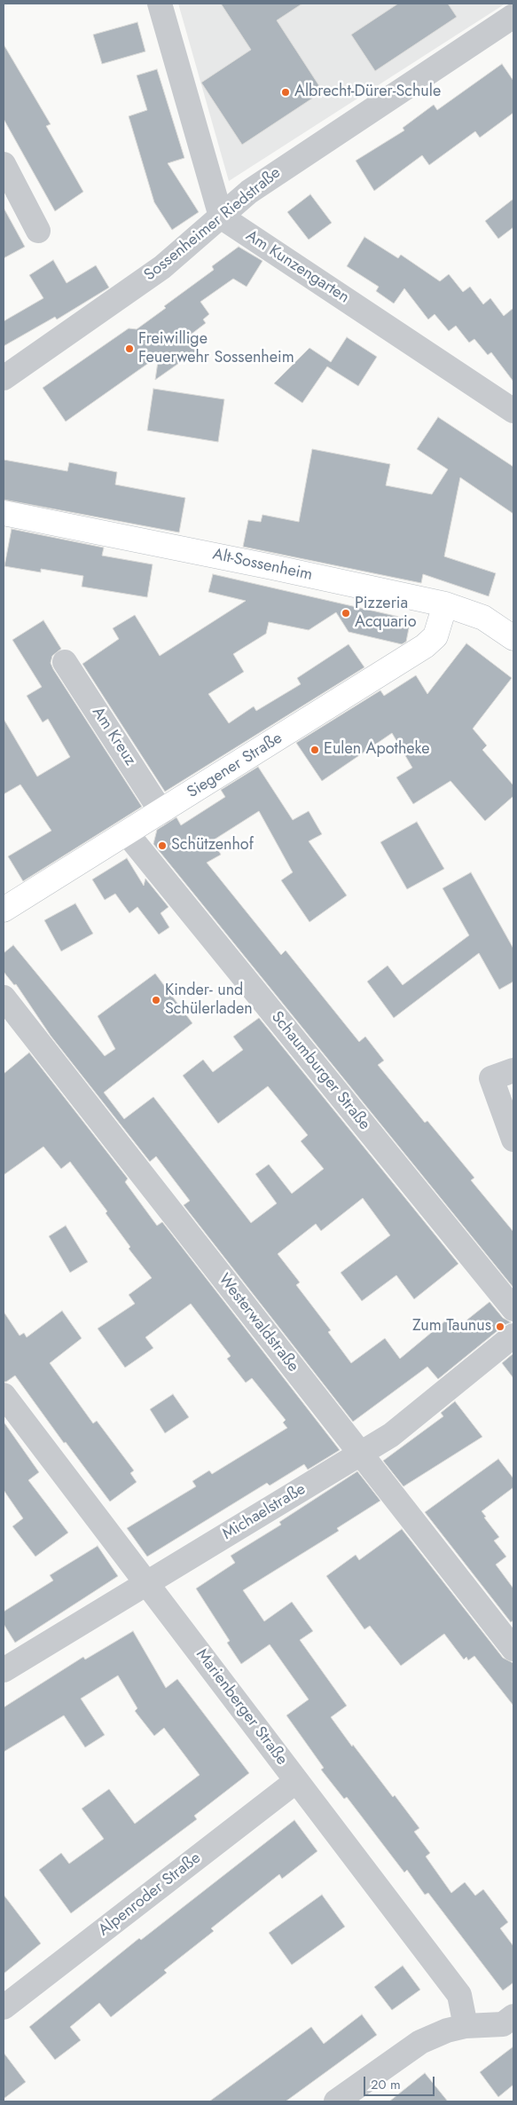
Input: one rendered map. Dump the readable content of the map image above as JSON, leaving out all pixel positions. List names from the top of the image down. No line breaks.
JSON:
{"streets":{"main road":["Alt-Sossenheim","Siegener Straße"],"street":["Sossenheimer Riedstraße","Am Kunzengarten","Am Kreuz","Schaumburger Straße","Westerwaldstraße","Michaelstraße","Marienberger Straße","Alpenroder Straße"]},"crossings":[["Sossenheimer Riedstraße","Am Kunzengarten"],["Alt-Sossenheim","Siegener Straße"],["Am Kreuz","Siegener Straße"],["Siegener Straße","Schaumburger Straße"],["Westerwaldstraße","Michaelstraße"],["Michaelstraße","Marienberger Straße"],["Marienberger Straße","Alpenroder Straße"]],"places":["Albrecht-Dürer-Schule","Freiwillige Feuerwehr Sossenheim","Pizzeria Acquario","Eulen Apotheke","Schützenhof","Kinder- und Schülerladen","Zum Taunus"],"scale_bar":"20 m"}
